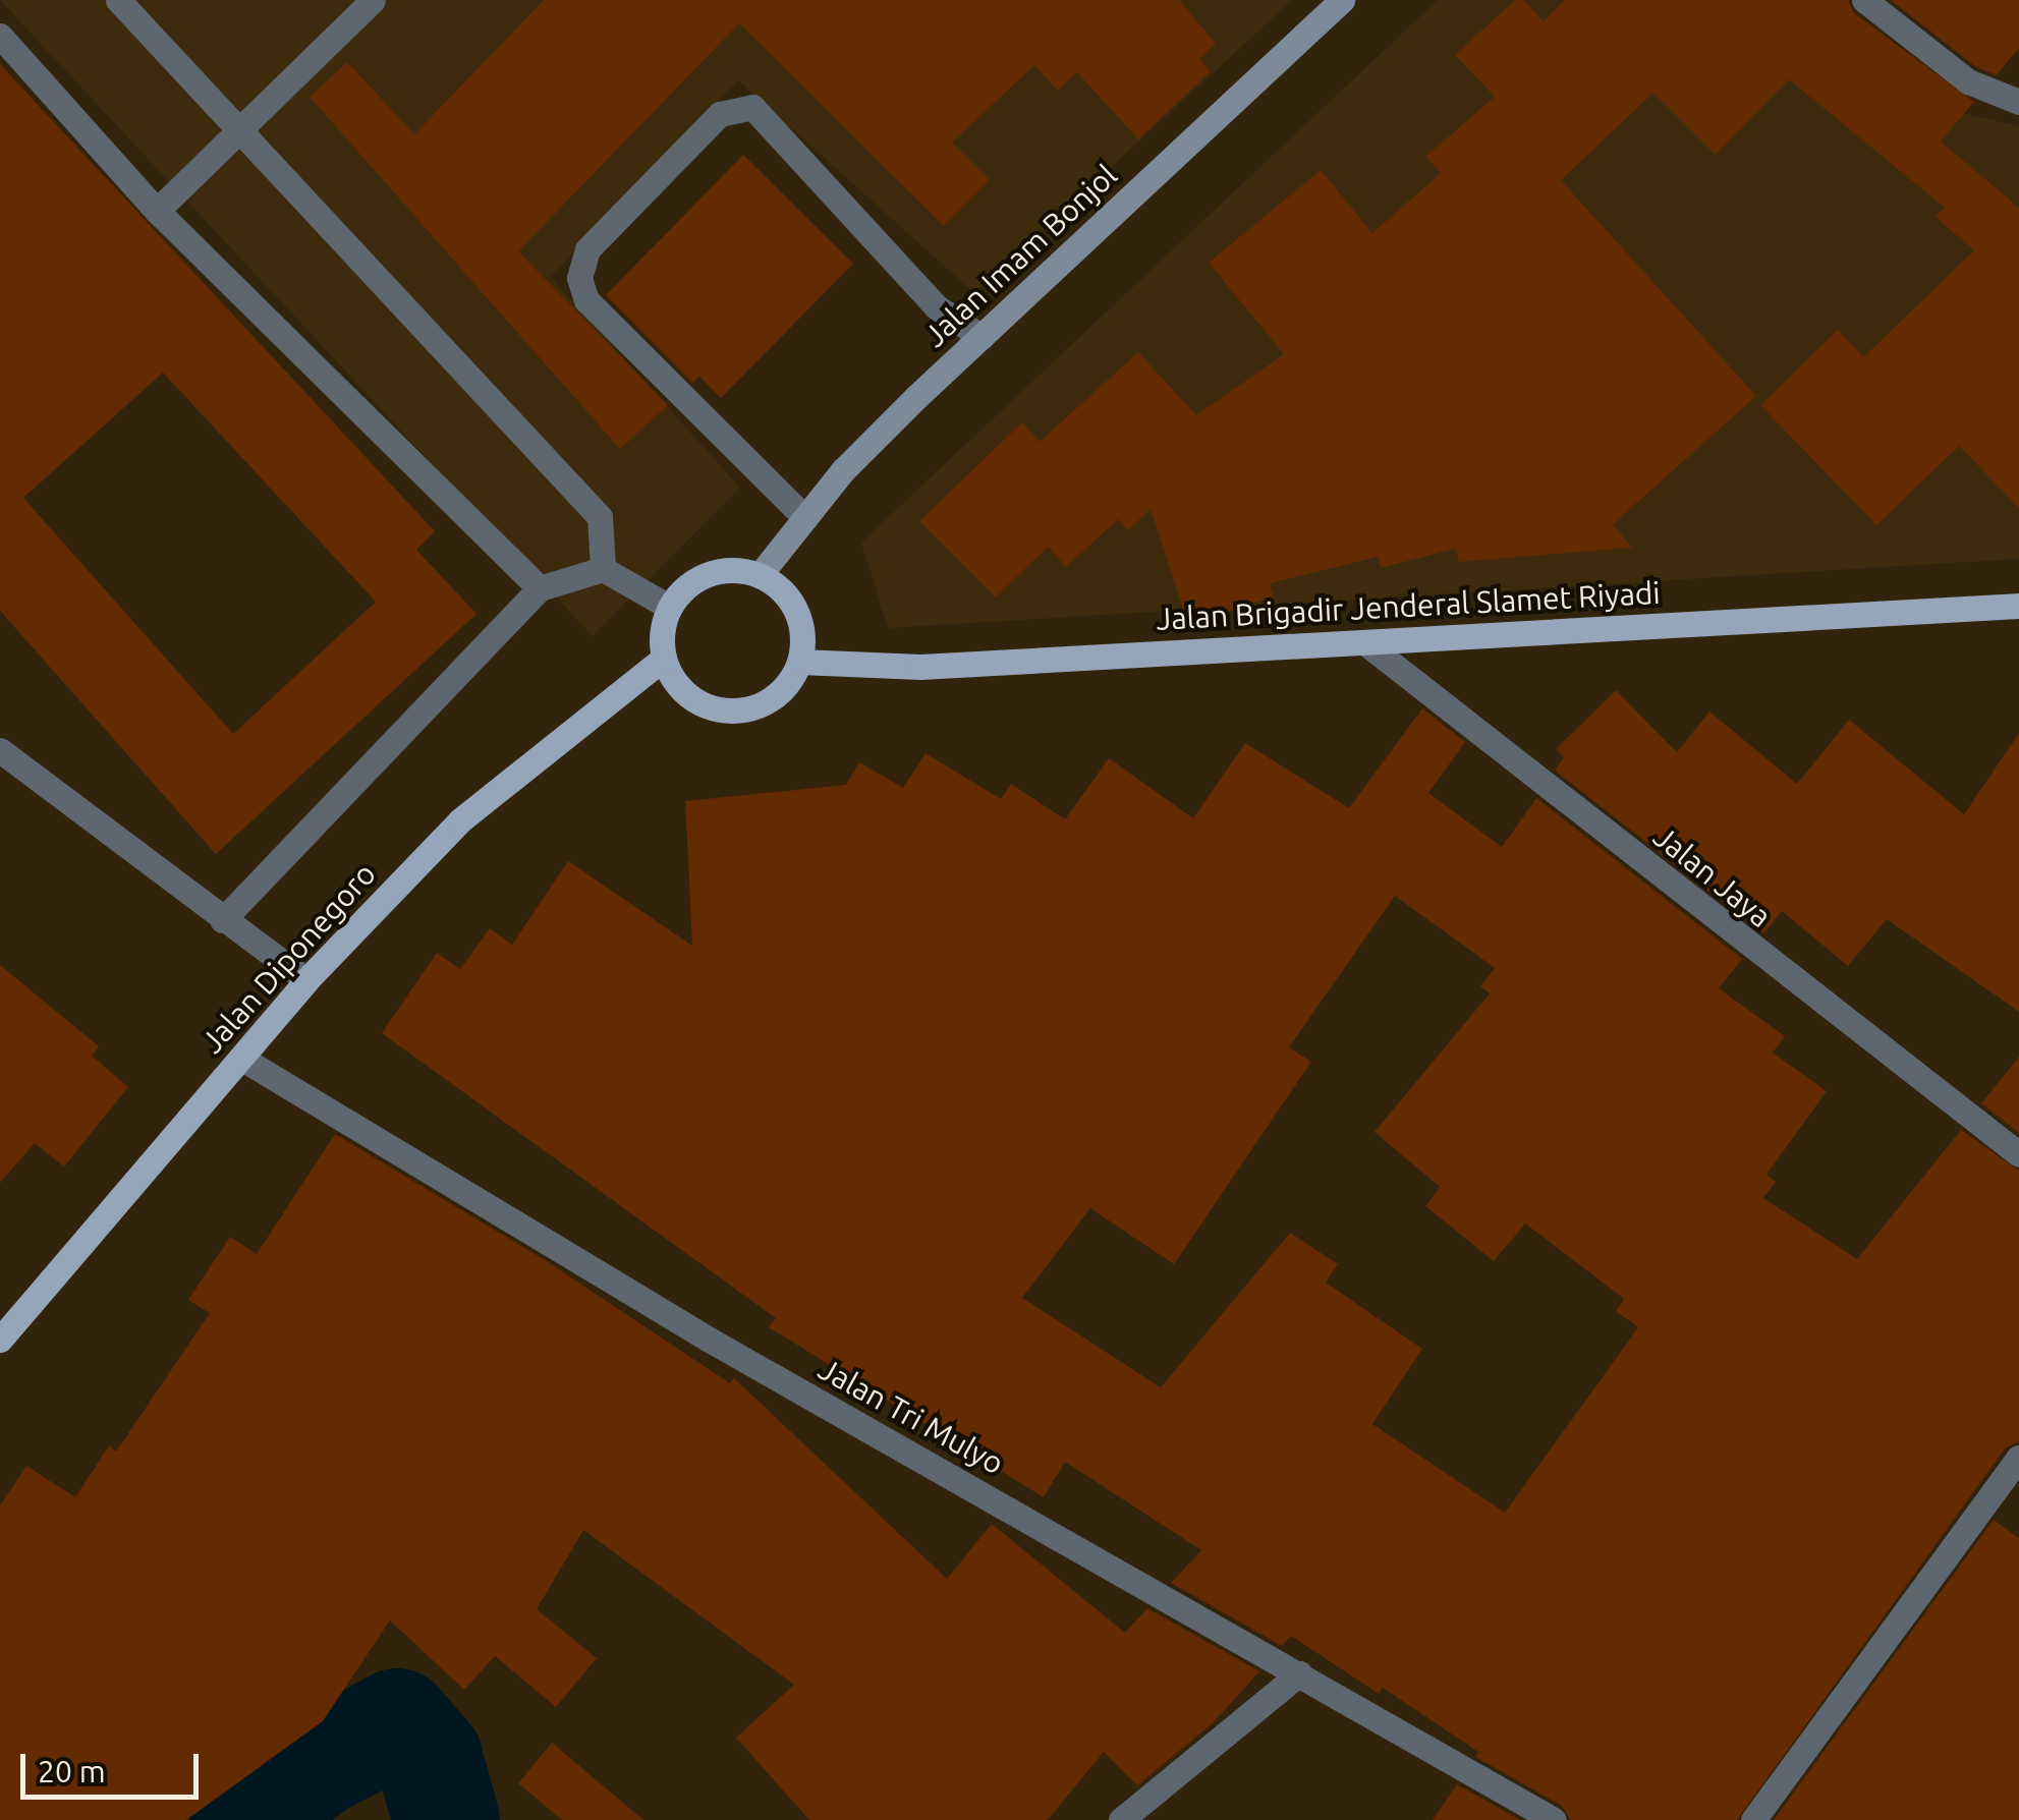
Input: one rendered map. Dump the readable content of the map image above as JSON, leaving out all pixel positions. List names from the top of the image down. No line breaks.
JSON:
{"streets":{"main road":["Jalan Imam Bonjol","Jalan Brigadir Jenderal Slamet Riyadi","Jalan Diponegoro"],"street":["Jalan Jaya","Jalan Tri Mulyo"]},"crossings":[["Jalan Imam Bonjol","Jalan Brigadir Jenderal Slamet Riyadi"],["Jalan Imam Bonjol","Jalan Diponegoro"],["Jalan Brigadir Jenderal Slamet Riyadi","Jalan Jaya"],["Jalan Brigadir Jenderal Slamet Riyadi","Jalan Diponegoro"],["Jalan Diponegoro","Jalan Tri Mulyo"]],"scale_bar":"20 m"}
